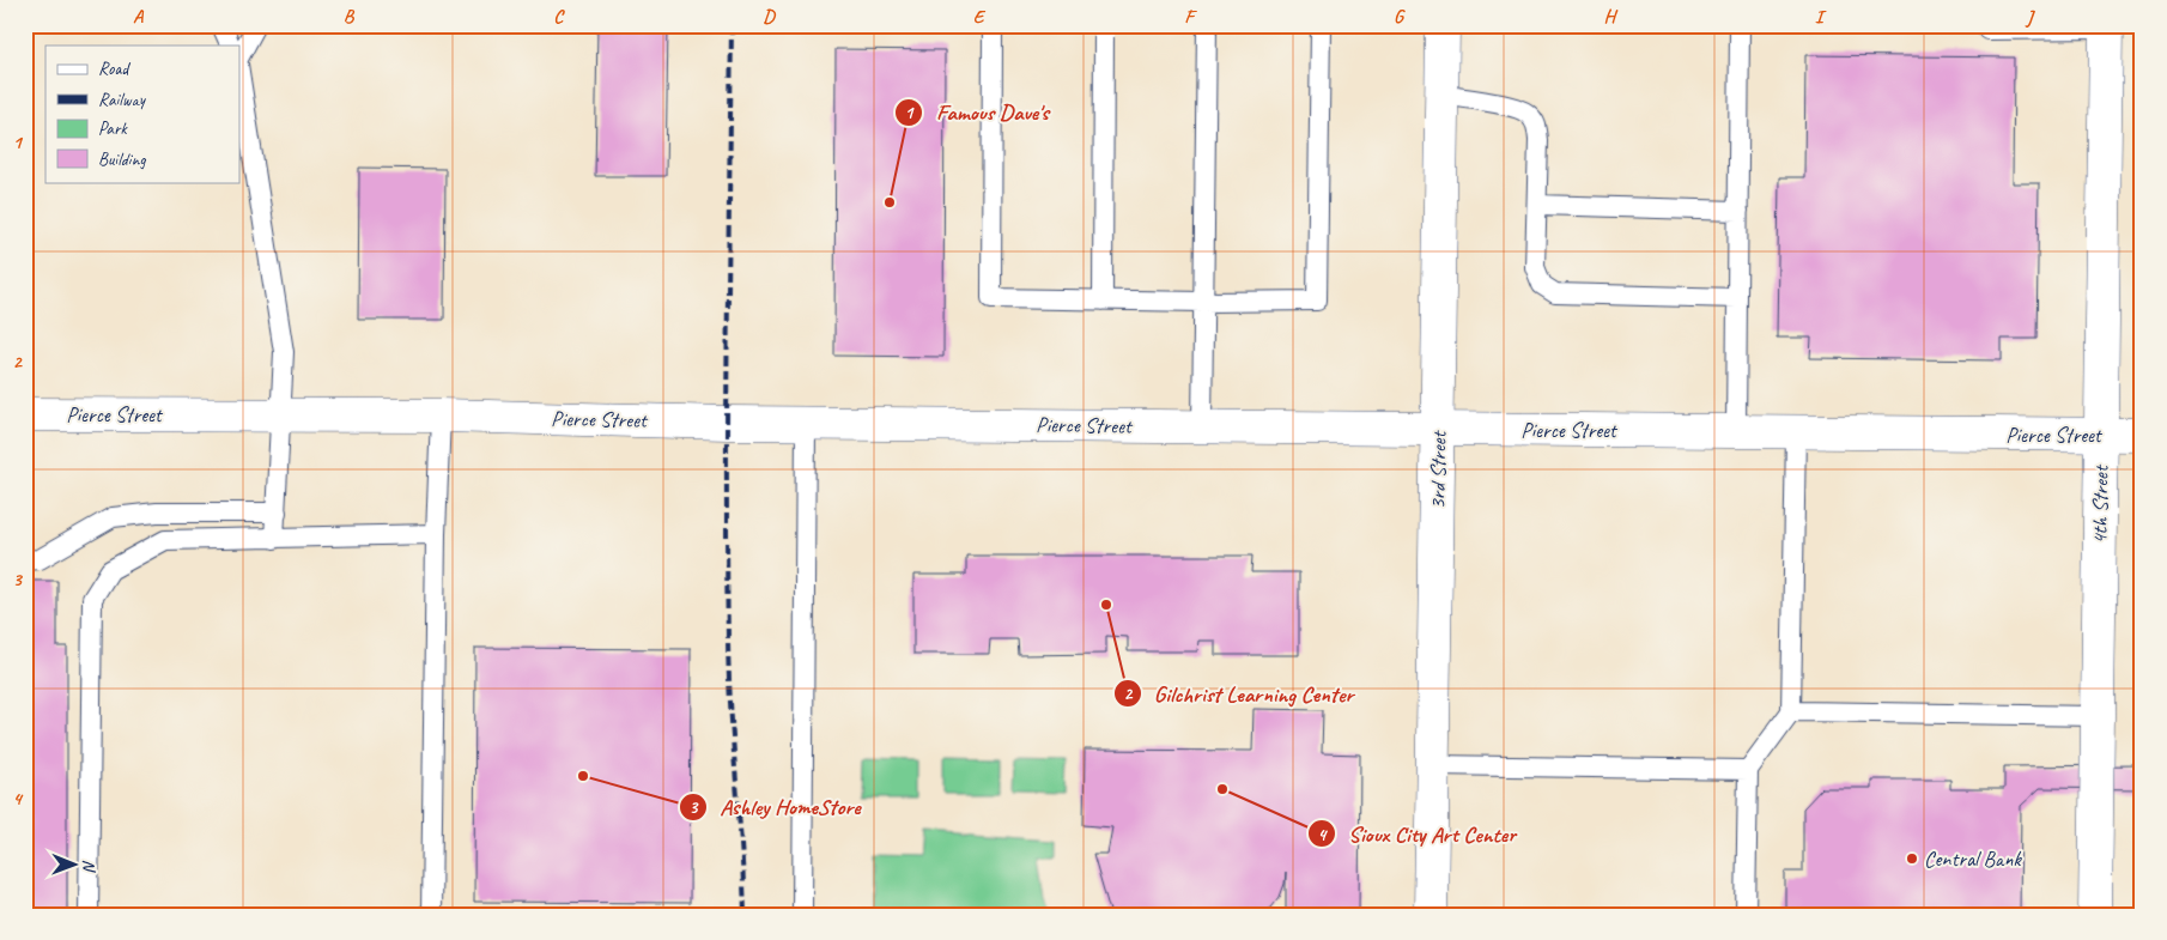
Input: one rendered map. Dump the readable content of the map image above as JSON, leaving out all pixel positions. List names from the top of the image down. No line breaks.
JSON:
{"streets":{"main road":["Pierce Street","3rd Street","4th Street"]},"crossings":[["Pierce Street","3rd Street"],["Pierce Street","4th Street"]],"places":["Famous Dave's","Gilchrist Learning Center","Ashley HomeStore","Sioux City Art Center","Central Bank"],"legend":["Road","Railway","Park","Building"],"north":"right","grid":{"columns":["A","B","C","D","E","F","G","H","I","J"],"rows":["1","2","3","4"]}}
